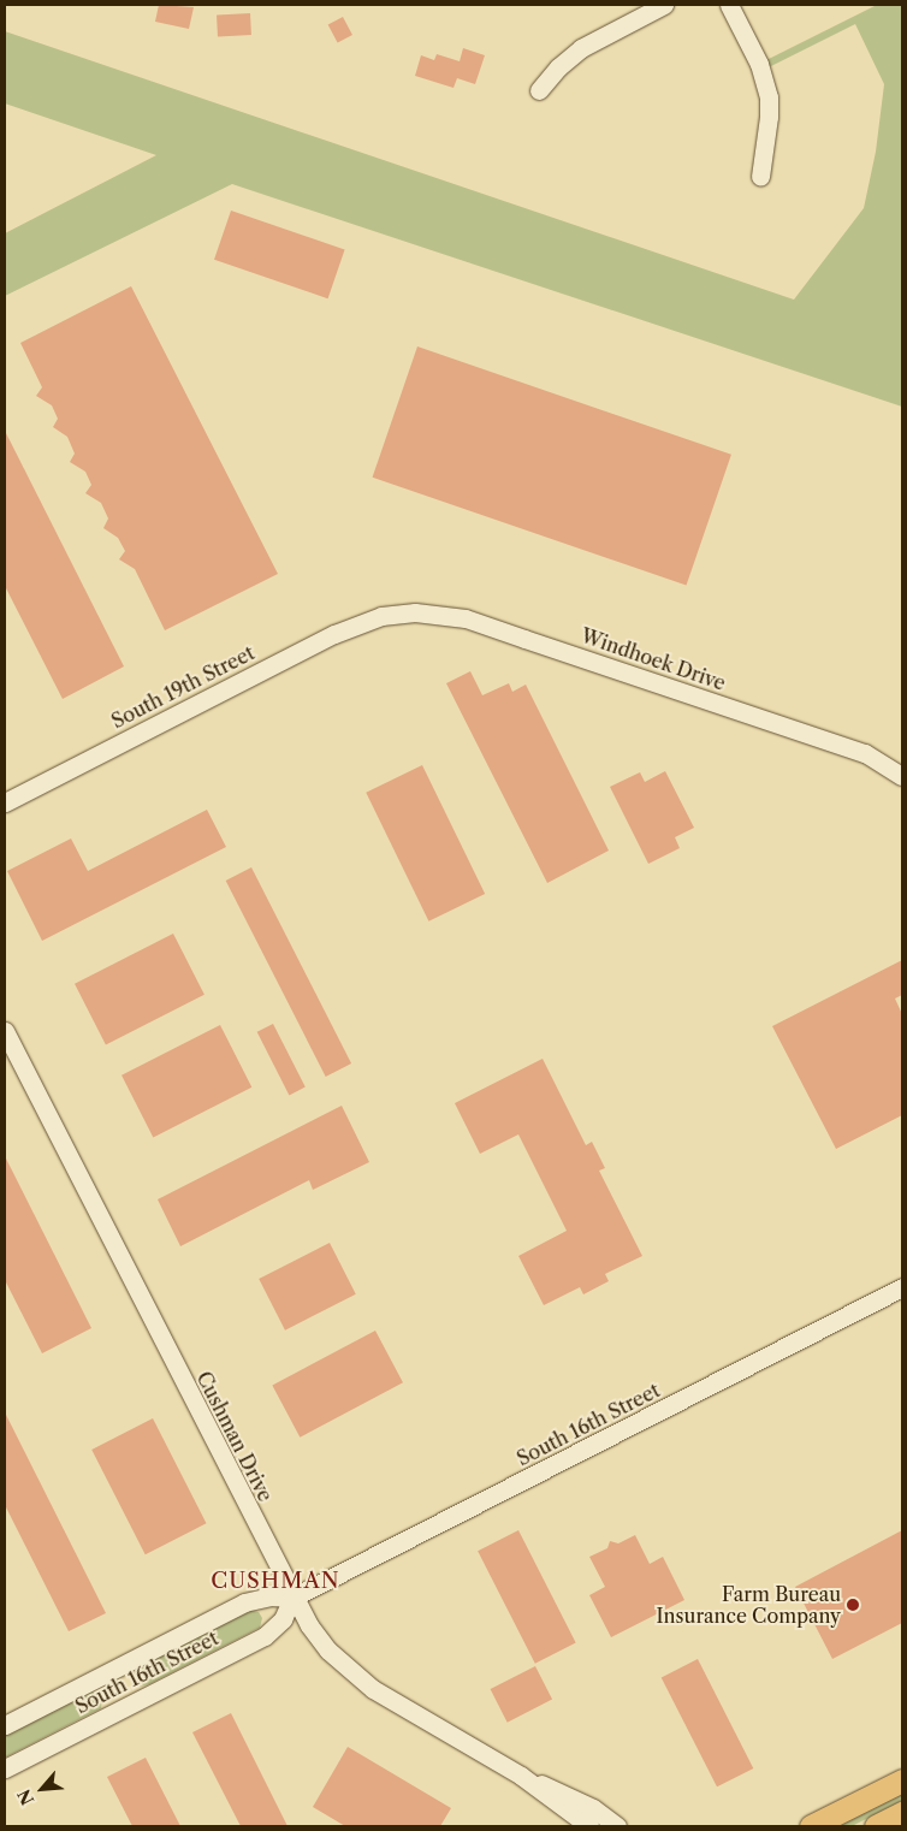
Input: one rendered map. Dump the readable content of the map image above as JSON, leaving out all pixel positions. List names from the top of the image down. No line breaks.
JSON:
{"streets":{"street":["Windhoek Drive","South 19th Street","South 16th Street","Cushman Drive"]},"crossings":[["Windhoek Drive","South 19th Street"],["South 16th Street","Cushman Drive"]],"districts":["CUSHMAN"],"places":["Farm Bureau Insurance Company"],"north":"bottom left"}
